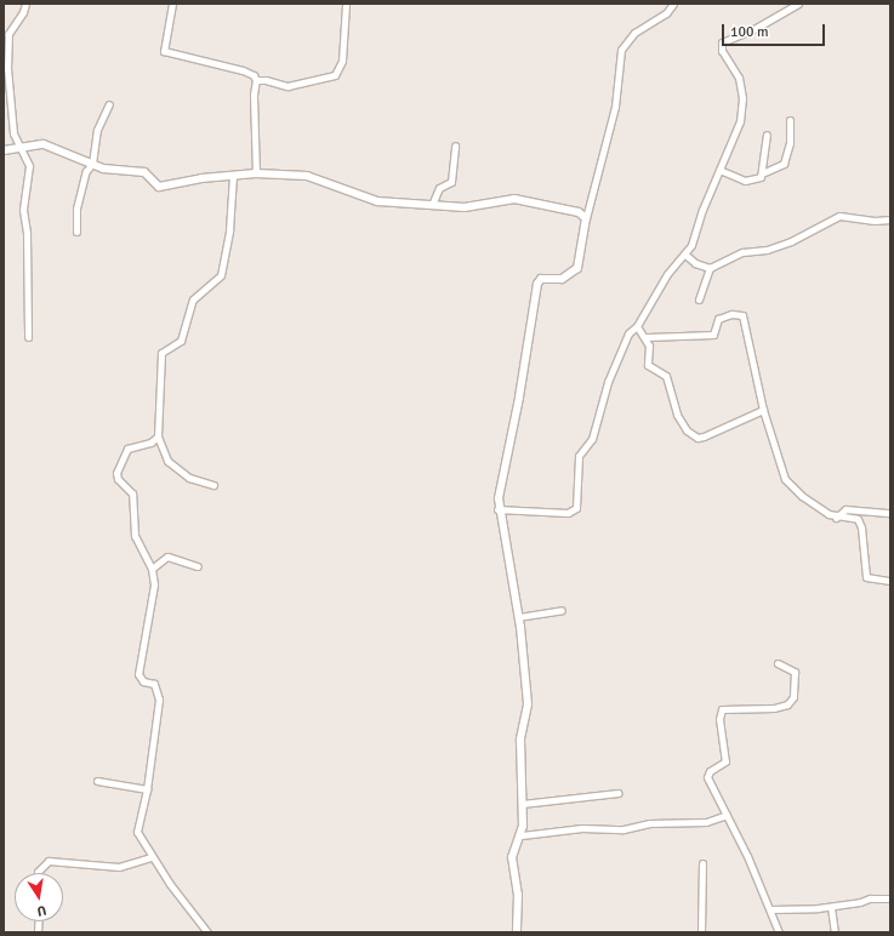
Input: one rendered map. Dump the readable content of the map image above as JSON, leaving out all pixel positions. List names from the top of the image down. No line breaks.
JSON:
{"scale_bar":"100 m","north":"bottom"}
